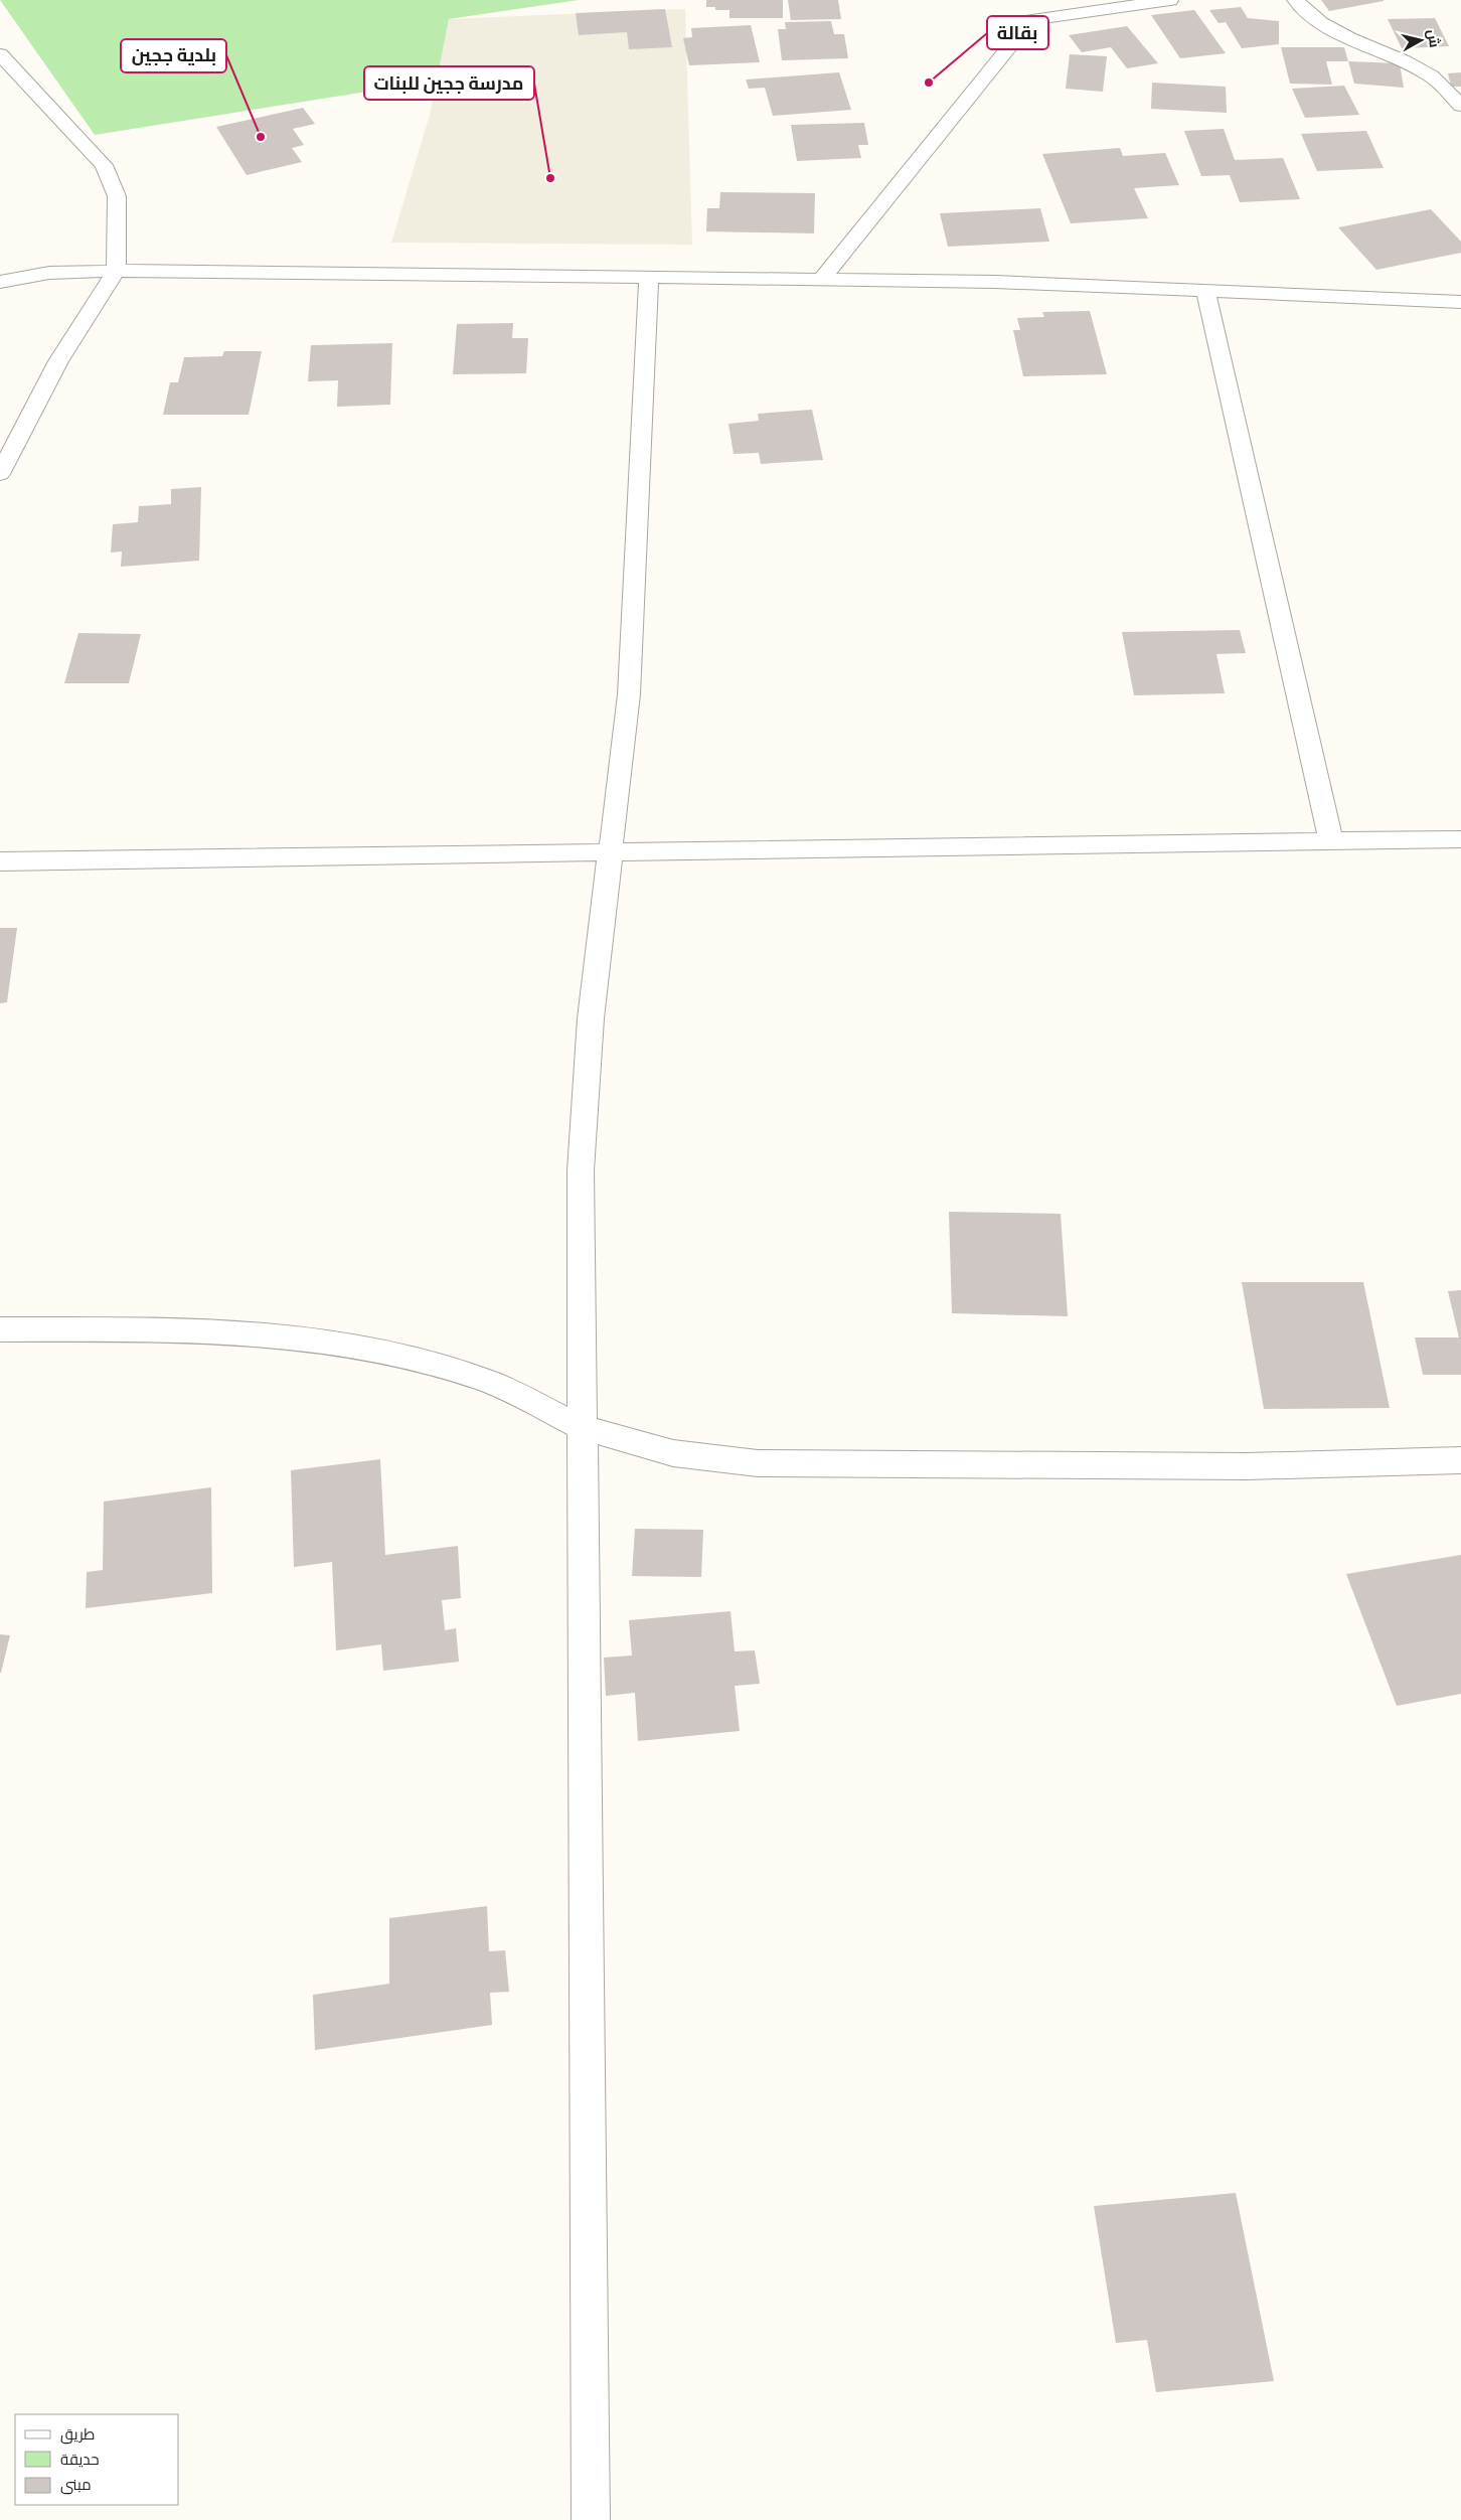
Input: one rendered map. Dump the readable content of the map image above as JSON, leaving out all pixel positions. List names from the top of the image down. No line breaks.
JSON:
{"places":["بقالة","بلدية ججين","مدرسة ججين للبنات"],"legend":["طريق","حديقة","مبنى"],"north":"right"}
